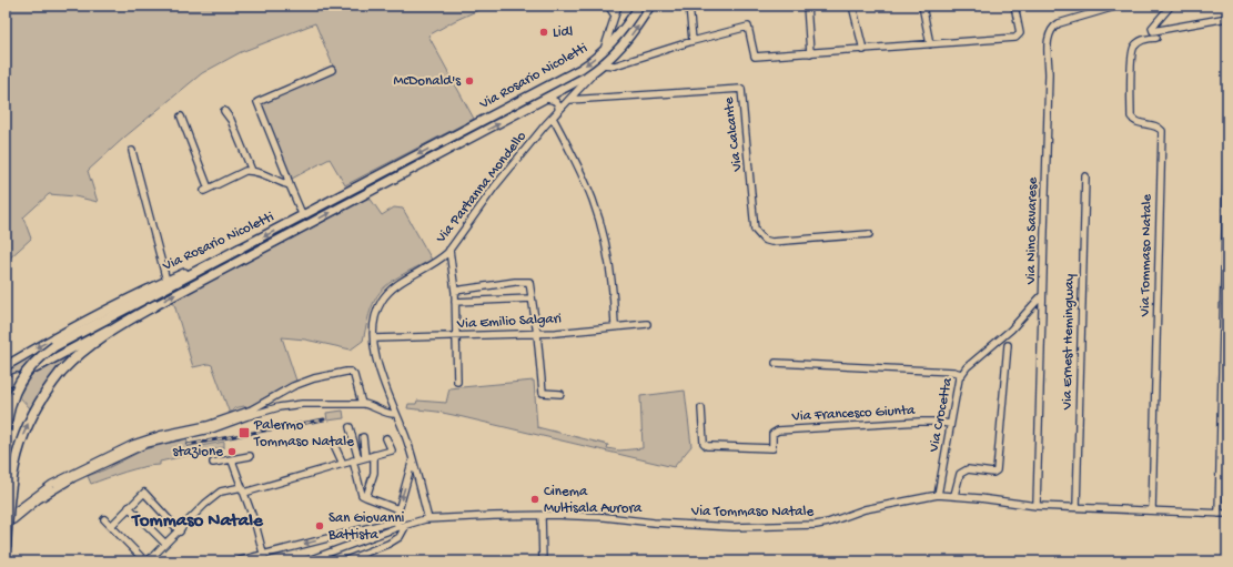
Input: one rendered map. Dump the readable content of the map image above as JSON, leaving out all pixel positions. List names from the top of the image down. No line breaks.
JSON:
{"streets":{"main road":["Via Rosario Nicoletti"],"street":["Via Calcante","Via Partanna Mondello","Via Nino Savarese","Via Tommaso Natale","Via Emilio Salgari","Via Ernest Hemingway","Via Francesco Giunta","Via Crocetta"]},"crossings":[["Via Rosario Nicoletti","Via Partanna Mondello"],["Via Calcante","Via Partanna Mondello"],["Via Partanna Mondello","Via Tommaso Natale"],["Via Partanna Mondello","Via Emilio Salgari"],["Via Nino Savarese","Via Tommaso Natale"],["Via Nino Savarese","Via Crocetta"],["Via Tommaso Natale","Via Ernest Hemingway"],["Via Tommaso Natale","Via Crocetta"],["Via Francesco Giunta","Via Crocetta"]],"districts":["Tommaso Natale"],"places":{"other":["Lidl","McDonald's","stazione","Cinema Multisala Aurora","San Giovanni Battista"],"transit":["Palermo Tommaso Natale"]}}
